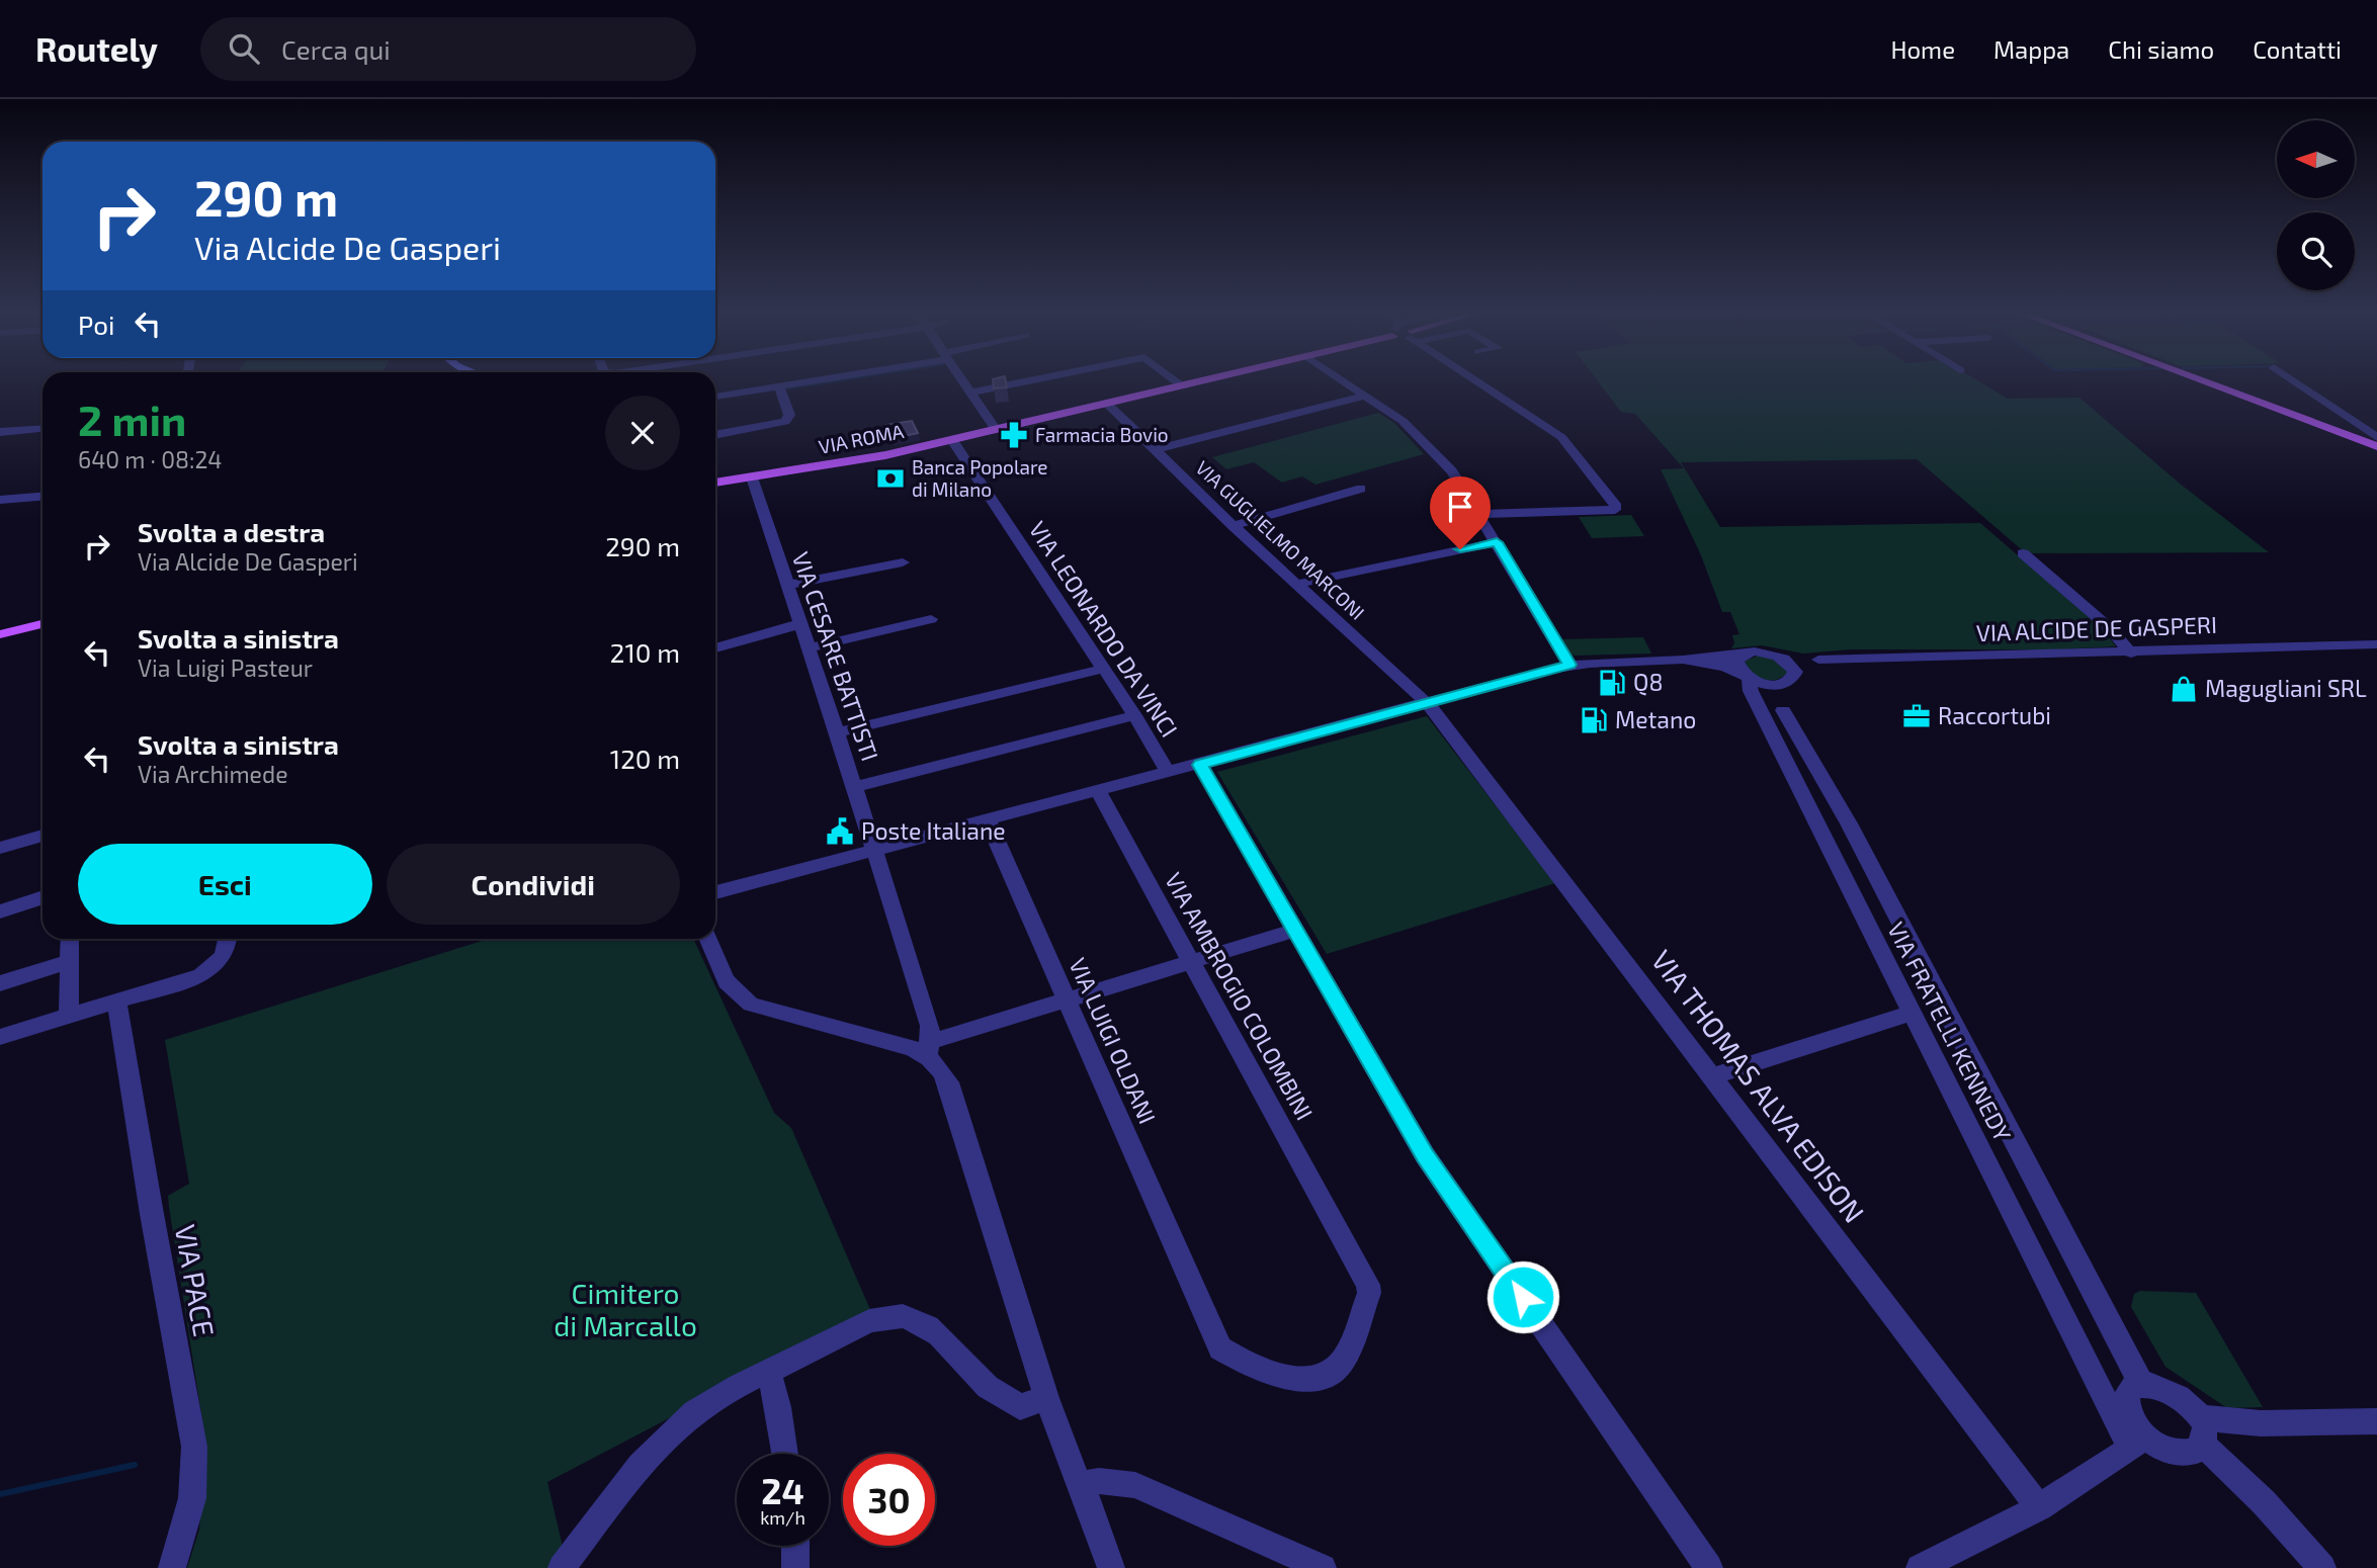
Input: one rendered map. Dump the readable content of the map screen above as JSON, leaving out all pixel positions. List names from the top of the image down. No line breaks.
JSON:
{"streets":{"main road":["VIA ROMA"],"street":["VIA GUGLIELMO MARCONI","VIA LEONARDO DA VINCI","VIA ALCIDE DE GASPERI","VIA CESARE BATTISTI","VIA AMBROGIO COLOMBINI","VIA FRATELLI KENNEDY","VIA LUIGI OLDANI","VIA THOMAS ALVA EDISON","VIA PACE"]},"crossings":[["VIA ROMA","VIA GUGLIELMO MARCONI"],["VIA ROMA","VIA LEONARDO DA VINCI"],["VIA ROMA","VIA CESARE BATTISTI"],["VIA GUGLIELMO MARCONI","VIA THOMAS ALVA EDISON"],["VIA AMBROGIO COLOMBINI","VIA LUIGI OLDANI"]],"parks":["Cimitero di Marcallo"],"places":{"pharmacy":["Farmacia Bovio"],"bank":["Banca Popolare di Milano"],"fuel station":["Q8","Metano"],"shop":["Magugliani SRL"],"office":["Raccortubi"],"public building":["Poste Italiane"]},"north":"left","page":{"header":"Routely","search":"Cerca qui","nav":["Home","Mappa","Chi siamo","Contatti"],"turn":["290 m","Via Alcide De Gasperi"],"then":"Poi","heading":["2 min","640 m · 08:24"],"list":[{"name":"Svolta a destra","note":"Via Alcide De Gasperi","value":"290 m"},{"name":"Svolta a sinistra","note":"Via Luigi Pasteur","value":"210 m"},{"name":"Svolta a sinistra","note":"Via Archimede","value":"120 m"}],"buttons":["Esci","Condividi"],"speed":"24 km/h","limit":"30"}}
